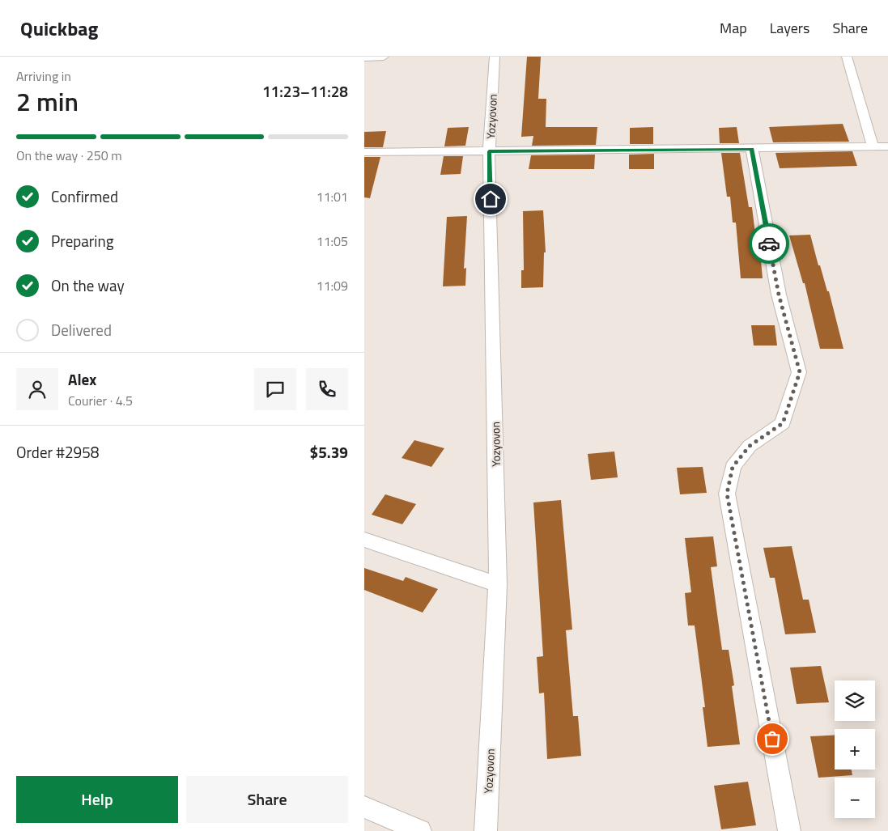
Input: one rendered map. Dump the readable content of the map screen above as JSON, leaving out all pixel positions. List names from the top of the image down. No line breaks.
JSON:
{"streets":{"street":["Yozyovon"]},"page":{"header":"Quickbag","nav":["Map","Layers","Share"],"heading":["2 min","Arriving in","11:23–11:28"],"panel":["Alex","Courier · 4.5","Order #2958","$5.39"],"bar":"On the way · 250 m","list":[["Confirmed","11:01"],["Preparing","11:05"],["On the way","11:09"],"Delivered"],"map_buttons":["+","−"],"buttons":["Help","Share"]}}
